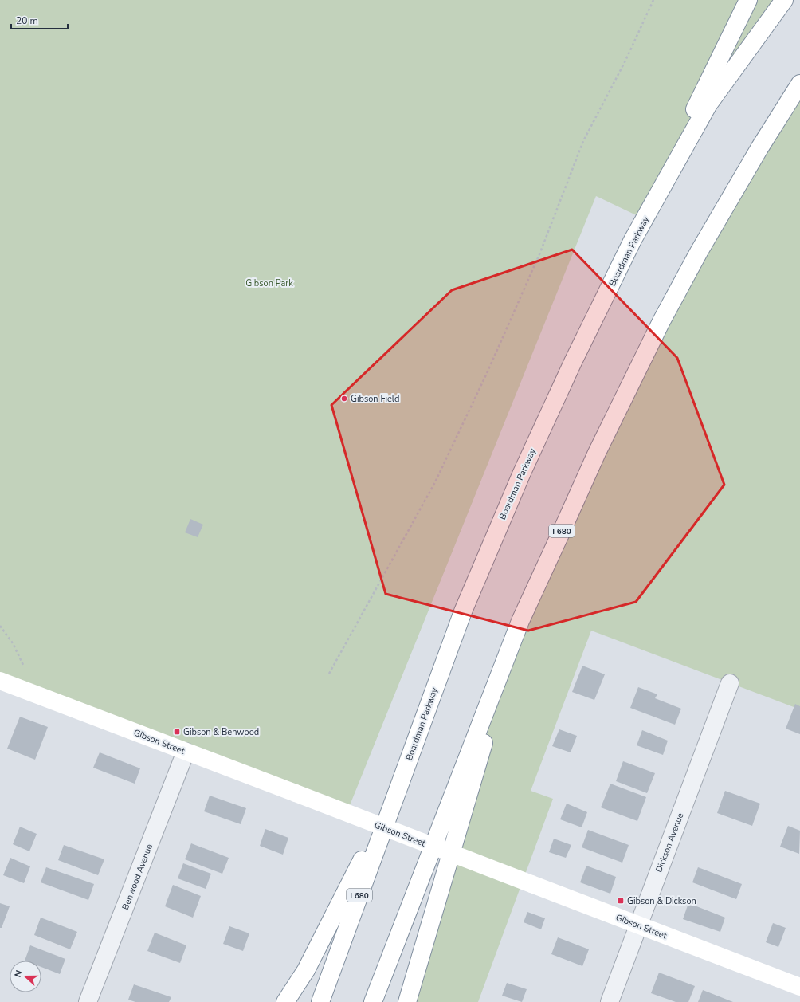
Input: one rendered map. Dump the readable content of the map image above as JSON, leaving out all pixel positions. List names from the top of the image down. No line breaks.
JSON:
{"streets":{"main road":["Boardman Parkway","I 680","Gibson Street"],"street":["Dickson Avenue","Benwood Avenue"]},"crossings":[["Gibson Street","Dickson Avenue"],["Gibson Street","Benwood Avenue"]],"parks":["Gibson Park"],"places":{"other":["Gibson Field"],"transit":["Gibson & Benwood","Gibson & Dickson"]},"scale_bar":"20 m","north":"left"}
